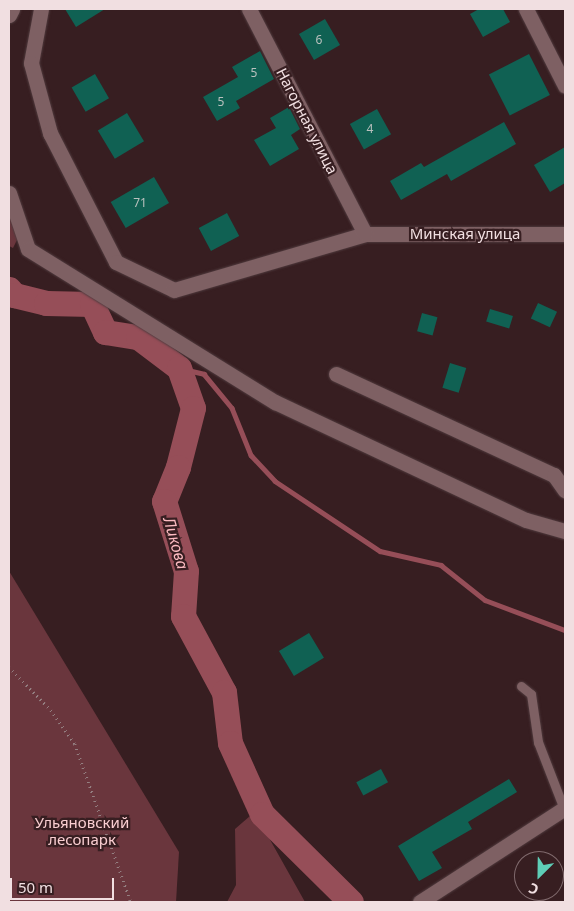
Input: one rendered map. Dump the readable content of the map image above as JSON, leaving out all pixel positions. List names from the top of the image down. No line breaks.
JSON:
{"streets":{"street":["Нагорная улица","Минская улица"]},"crossings":[["Нагорная улица","Минская улица"]],"water":["Ликова"],"parks":["Ульяновский лесопарк"],"house_numbers":["6","5","5","4","71"],"scale_bar":"50 m","north":"bottom left"}
